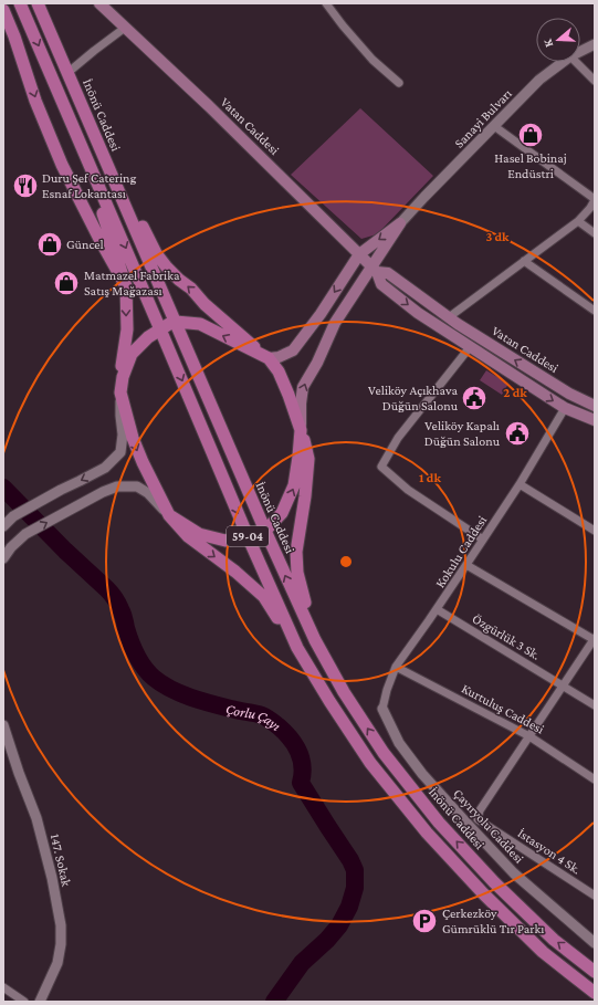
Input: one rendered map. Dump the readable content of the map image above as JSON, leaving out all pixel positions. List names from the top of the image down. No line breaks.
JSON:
{"streets":{"main road":["İnönü Caddesi","Vatan Caddesi","59-04"],"street":["Sanayi Bulvarı","Kokulu Caddesi","Özgürlük 3 Sk.","Kurtuluş Caddesi","Çayıryolu Caddesi","İstasyon 4 Sk.","147. Sokak"]},"crossings":[["Vatan Caddesi","Kokulu Caddesi"],["Kokulu Caddesi","Özgürlük 3 Sk."],["Kokulu Caddesi","Kurtuluş Caddesi"],["Kokulu Caddesi","Çayıryolu Caddesi"],["Kurtuluş Caddesi","İstasyon 4 Sk."]],"water":["Çorlu Çayı"],"places":{"shop":["Hasel Bobinaj Endüstri","Güncel","Matmazel Fabrika Satış Mağazası"],"restaurant":["Duru Şef Catering Esnaf Lokantası"],"public building":["Veliköy Açıkhava Düğün Salonu","Veliköy Kapalı Düğün Salonu"],"parking":["Çerkezköy Gümrüklü Tır Parkı"]},"north":"left","rings":["3 dk","2 dk","1 dk"]}
